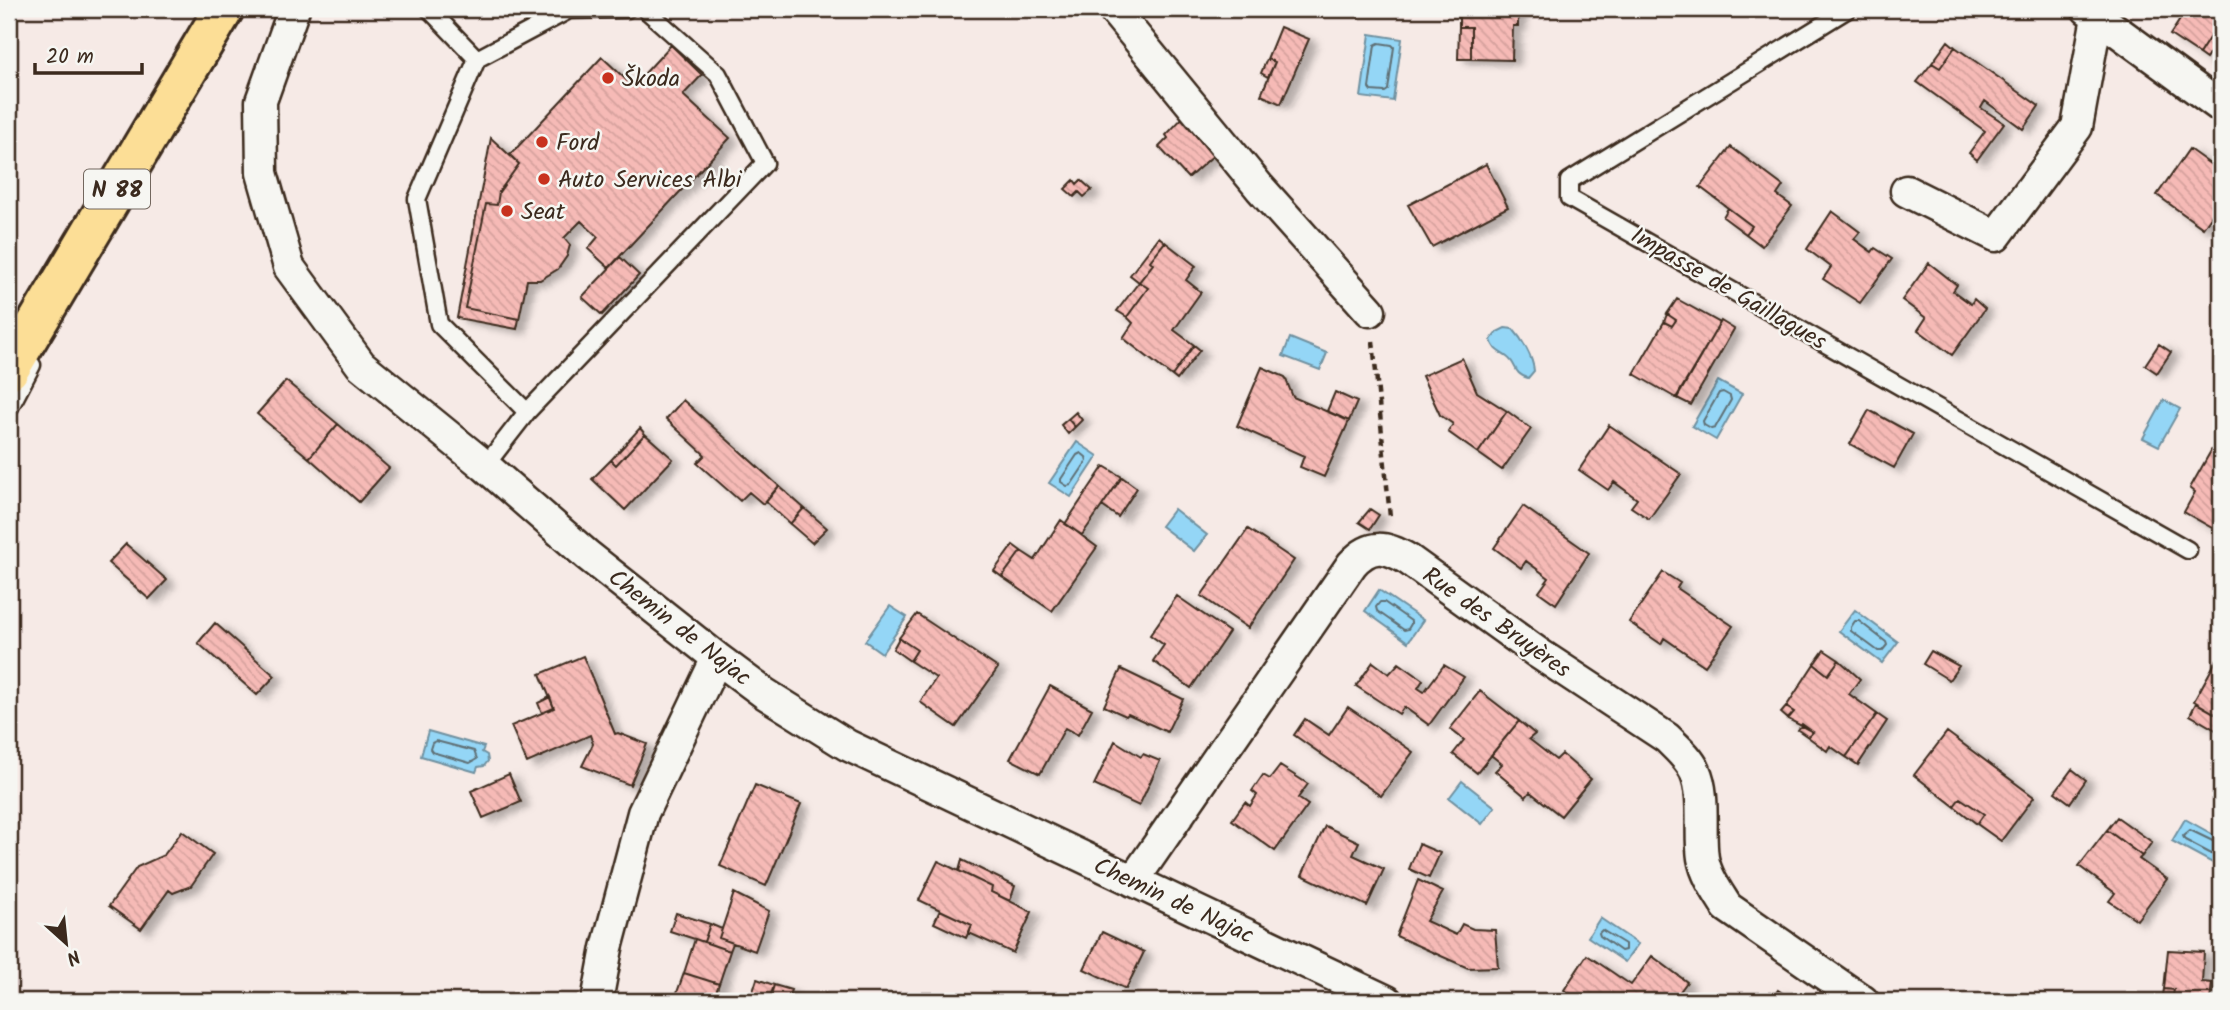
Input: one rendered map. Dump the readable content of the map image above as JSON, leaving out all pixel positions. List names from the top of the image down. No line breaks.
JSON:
{"streets":{"main road":["N 88"],"street":["Rue des Bruyères","Chemin de Najac"],"lane":["Impasse de Gaillagues"]},"places":["Škoda","Ford","Auto Services Albi","Seat"],"scale_bar":"20 m","north":"bottom right"}
